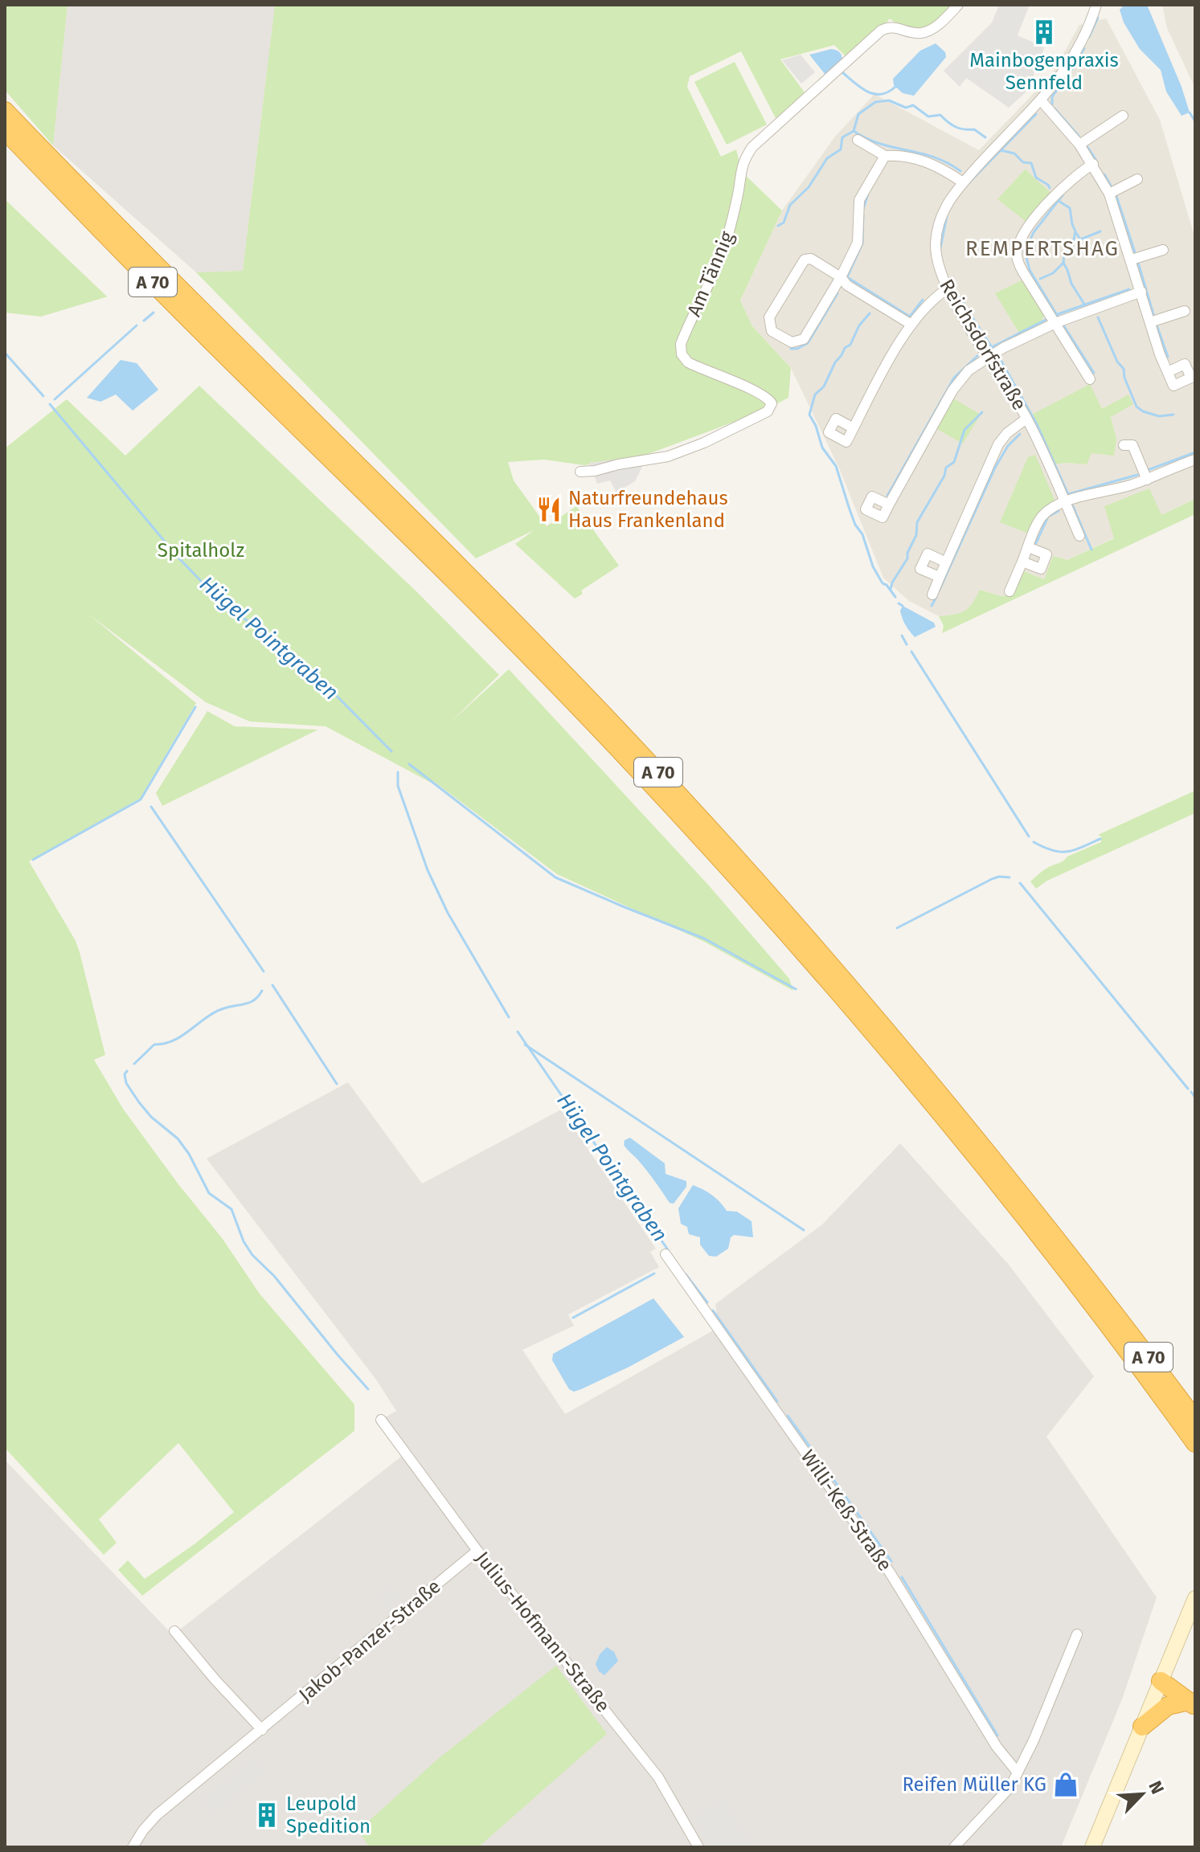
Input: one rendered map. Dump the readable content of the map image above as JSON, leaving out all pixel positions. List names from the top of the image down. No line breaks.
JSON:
{"streets":{"highway":["A 70"],"street":["Am Tännig","Reichsdorfstraße","Willi-Keß-Straße","Julius-Hofmann-Straße","Jakob-Panzer-Straße"]},"crossings":[["Julius-Hofmann-Straße","Jakob-Panzer-Straße"]],"districts":["REMPERTSHAG"],"water":["Hügel Pointgraben"],"parks":["Spitalholz"],"places":{"building":["Mainbogenpraxis Sennfeld","Leupold Spedition"],"restaurant":["Naturfreundehaus Haus Frankenland"],"shop":["Reifen Müller KG"]},"north":"top right"}
